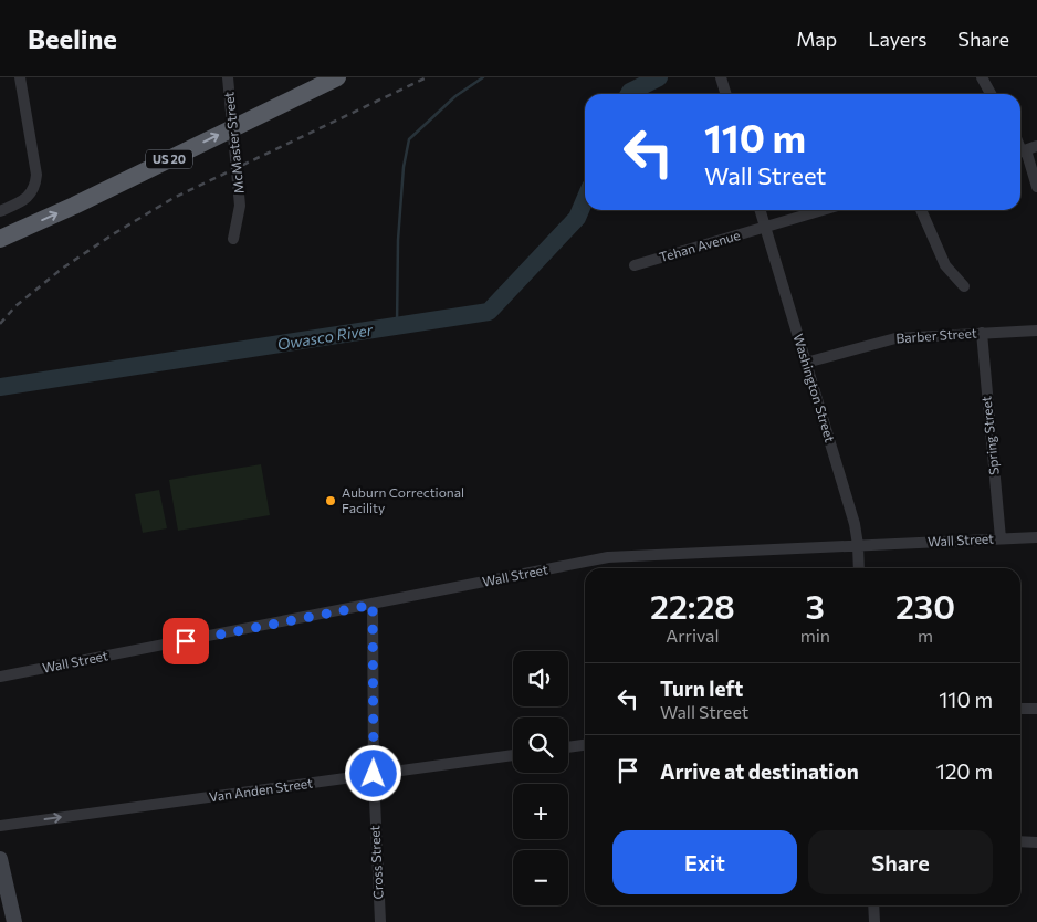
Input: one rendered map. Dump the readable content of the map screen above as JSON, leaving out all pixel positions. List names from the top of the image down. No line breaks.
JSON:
{"streets":{"highway":["US 20"],"street":["McMaster Street","Tehan Avenue","Barber Street","Washington Street","Spring Street","Wall Street","Van Anden Street","Cross Street"]},"crossings":[["McMaster Street","US 20"],["Tehan Avenue","Washington Street"],["Barber Street","Washington Street"],["Barber Street","Spring Street"],["Washington Street","Wall Street"],["Spring Street","Wall Street"],["Wall Street","Cross Street"],["Van Anden Street","Cross Street"]],"one_way":["Van Anden Street"],"water":["Owasco River"],"places":["Auburn Correctional Facility"],"page":{"header":"Beeline","nav":["Map","Layers","Share"],"turn":["110 m","Wall Street"],"eta":["22:28","Arrival","3","min","230","m"],"map_buttons":["+","−"],"list":[{"name":"Turn left","note":"Wall Street","value":"110 m"},{"name":"Arrive at destination","value":"120 m"}],"buttons":["Exit","Share"]}}
